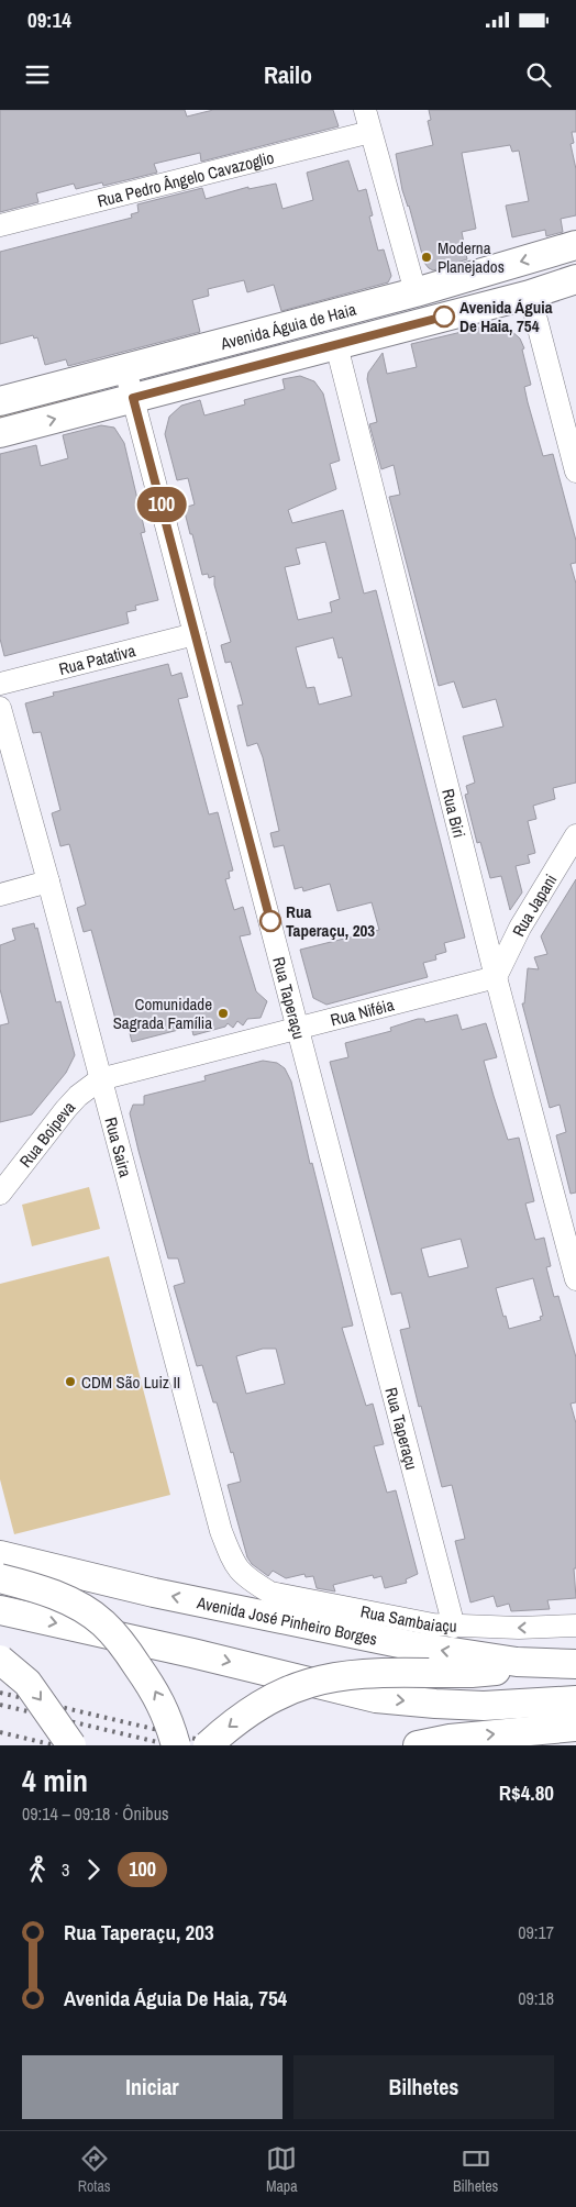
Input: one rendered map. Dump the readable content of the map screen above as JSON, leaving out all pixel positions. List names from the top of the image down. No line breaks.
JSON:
{"streets":{"main road":["Avenida Águia de Haia","Avenida José Pinheiro Borges"],"street":["Rua Pedro Ângelo Cavazoglio","Rua Patativa","Rua Biri","Rua Japani","Rua Taperaçu","Rua Niféia","Rua Boipeva","Rua Saira","Rua Sambaiaçu"]},"crossings":[["Avenida Águia de Haia","Rua Biri"],["Avenida Águia de Haia","Rua Taperaçu"],["Rua Patativa","Rua Taperaçu"],["Rua Biri","Rua Japani"],["Rua Biri","Rua Niféia"],["Rua Japani","Rua Niféia"],["Rua Taperaçu","Rua Niféia"],["Rua Taperaçu","Rua Sambaiaçu"],["Rua Niféia","Rua Boipeva"],["Rua Niféia","Rua Saira"],["Rua Boipeva","Rua Saira"],["Rua Saira","Rua Sambaiaçu"]],"one_way":["Rua Sambaiaçu"],"places":["Moderna Planejados","Avenida Águia De Haia, 754","Rua Taperaçu, 203","Comunidade Sagrada Família","CDM São Luiz II"],"lines":["bus line 100"],"page":{"status":"09:14","header":"Railo","on_map":"100","heading":["4 min","09:14 – 09:18 · Ônibus","R$4.80"],"legs":["3","100"],"list":[{"name":"Rua Taperaçu, 203","value":"09:17"},{"name":"Avenida Águia De Haia, 754","value":"09:18"}],"buttons":["Iniciar","Bilhetes"],"tabs":["Rotas","Mapa","Bilhetes"]}}
